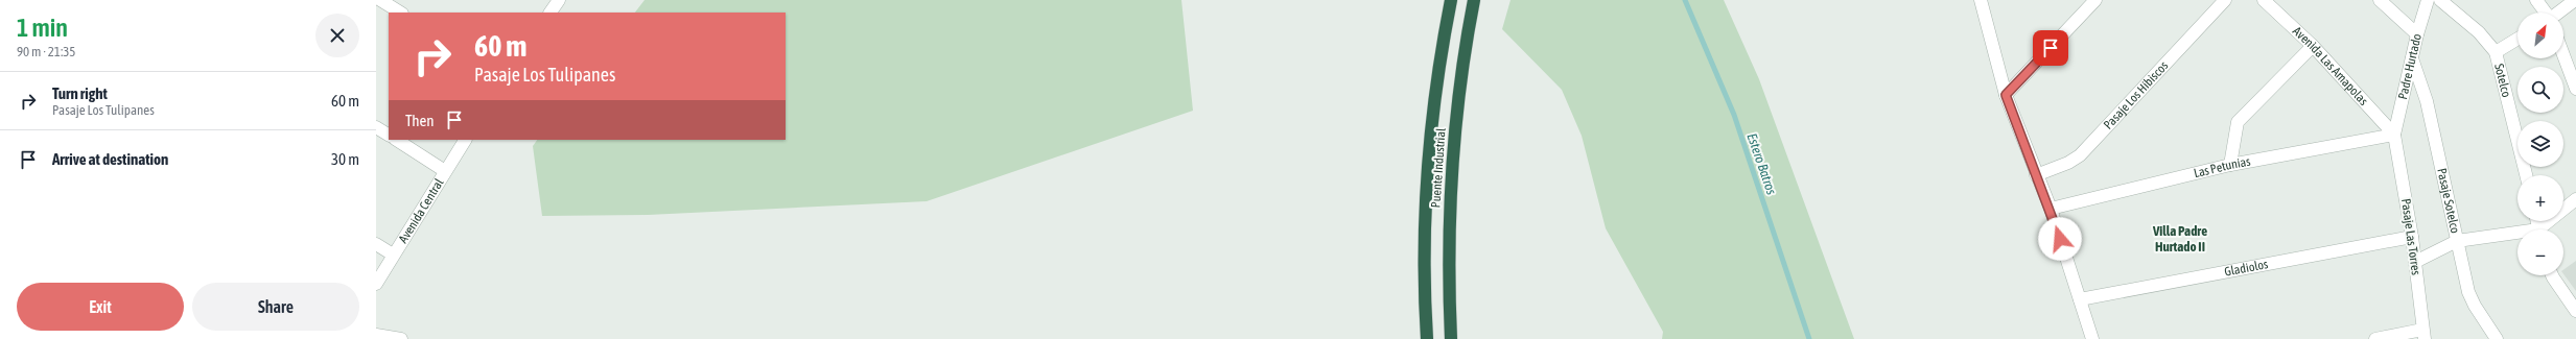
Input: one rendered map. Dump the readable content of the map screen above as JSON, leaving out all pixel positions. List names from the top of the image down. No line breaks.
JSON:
{"streets":{"highway":["Puente Industrial"],"street":["Avenida Las Amapolas","Padre Hurtado","Sotelco","Pasaje Los Hibiscos","Las Petunias","Pasaje Sotelco","Avenida Central","Pasaje Las Torres","Gladiolos"]},"crossings":[["Avenida Las Amapolas","Padre Hurtado"],["Avenida Las Amapolas","Las Petunias"],["Avenida Las Amapolas","Pasaje Las Torres"],["Padre Hurtado","Las Petunias"],["Padre Hurtado","Pasaje Sotelco"],["Padre Hurtado","Pasaje Las Torres"],["Las Petunias","Pasaje Las Torres"],["Pasaje Las Torres","Gladiolos"]],"districts":["Villa Padre Hurtado II"],"water":["Estero Batros"],"north":"top right","page":{"heading":["1 min","90 m · 21:35"],"map_buttons":["+","−"],"turn":["60 m","Pasaje Los Tulipanes"],"list":[{"name":"Turn right","note":"Pasaje Los Tulipanes","value":"60 m"},{"name":"Arrive at destination","value":"30 m"}],"then":"Then","buttons":["Exit","Share"]}}
